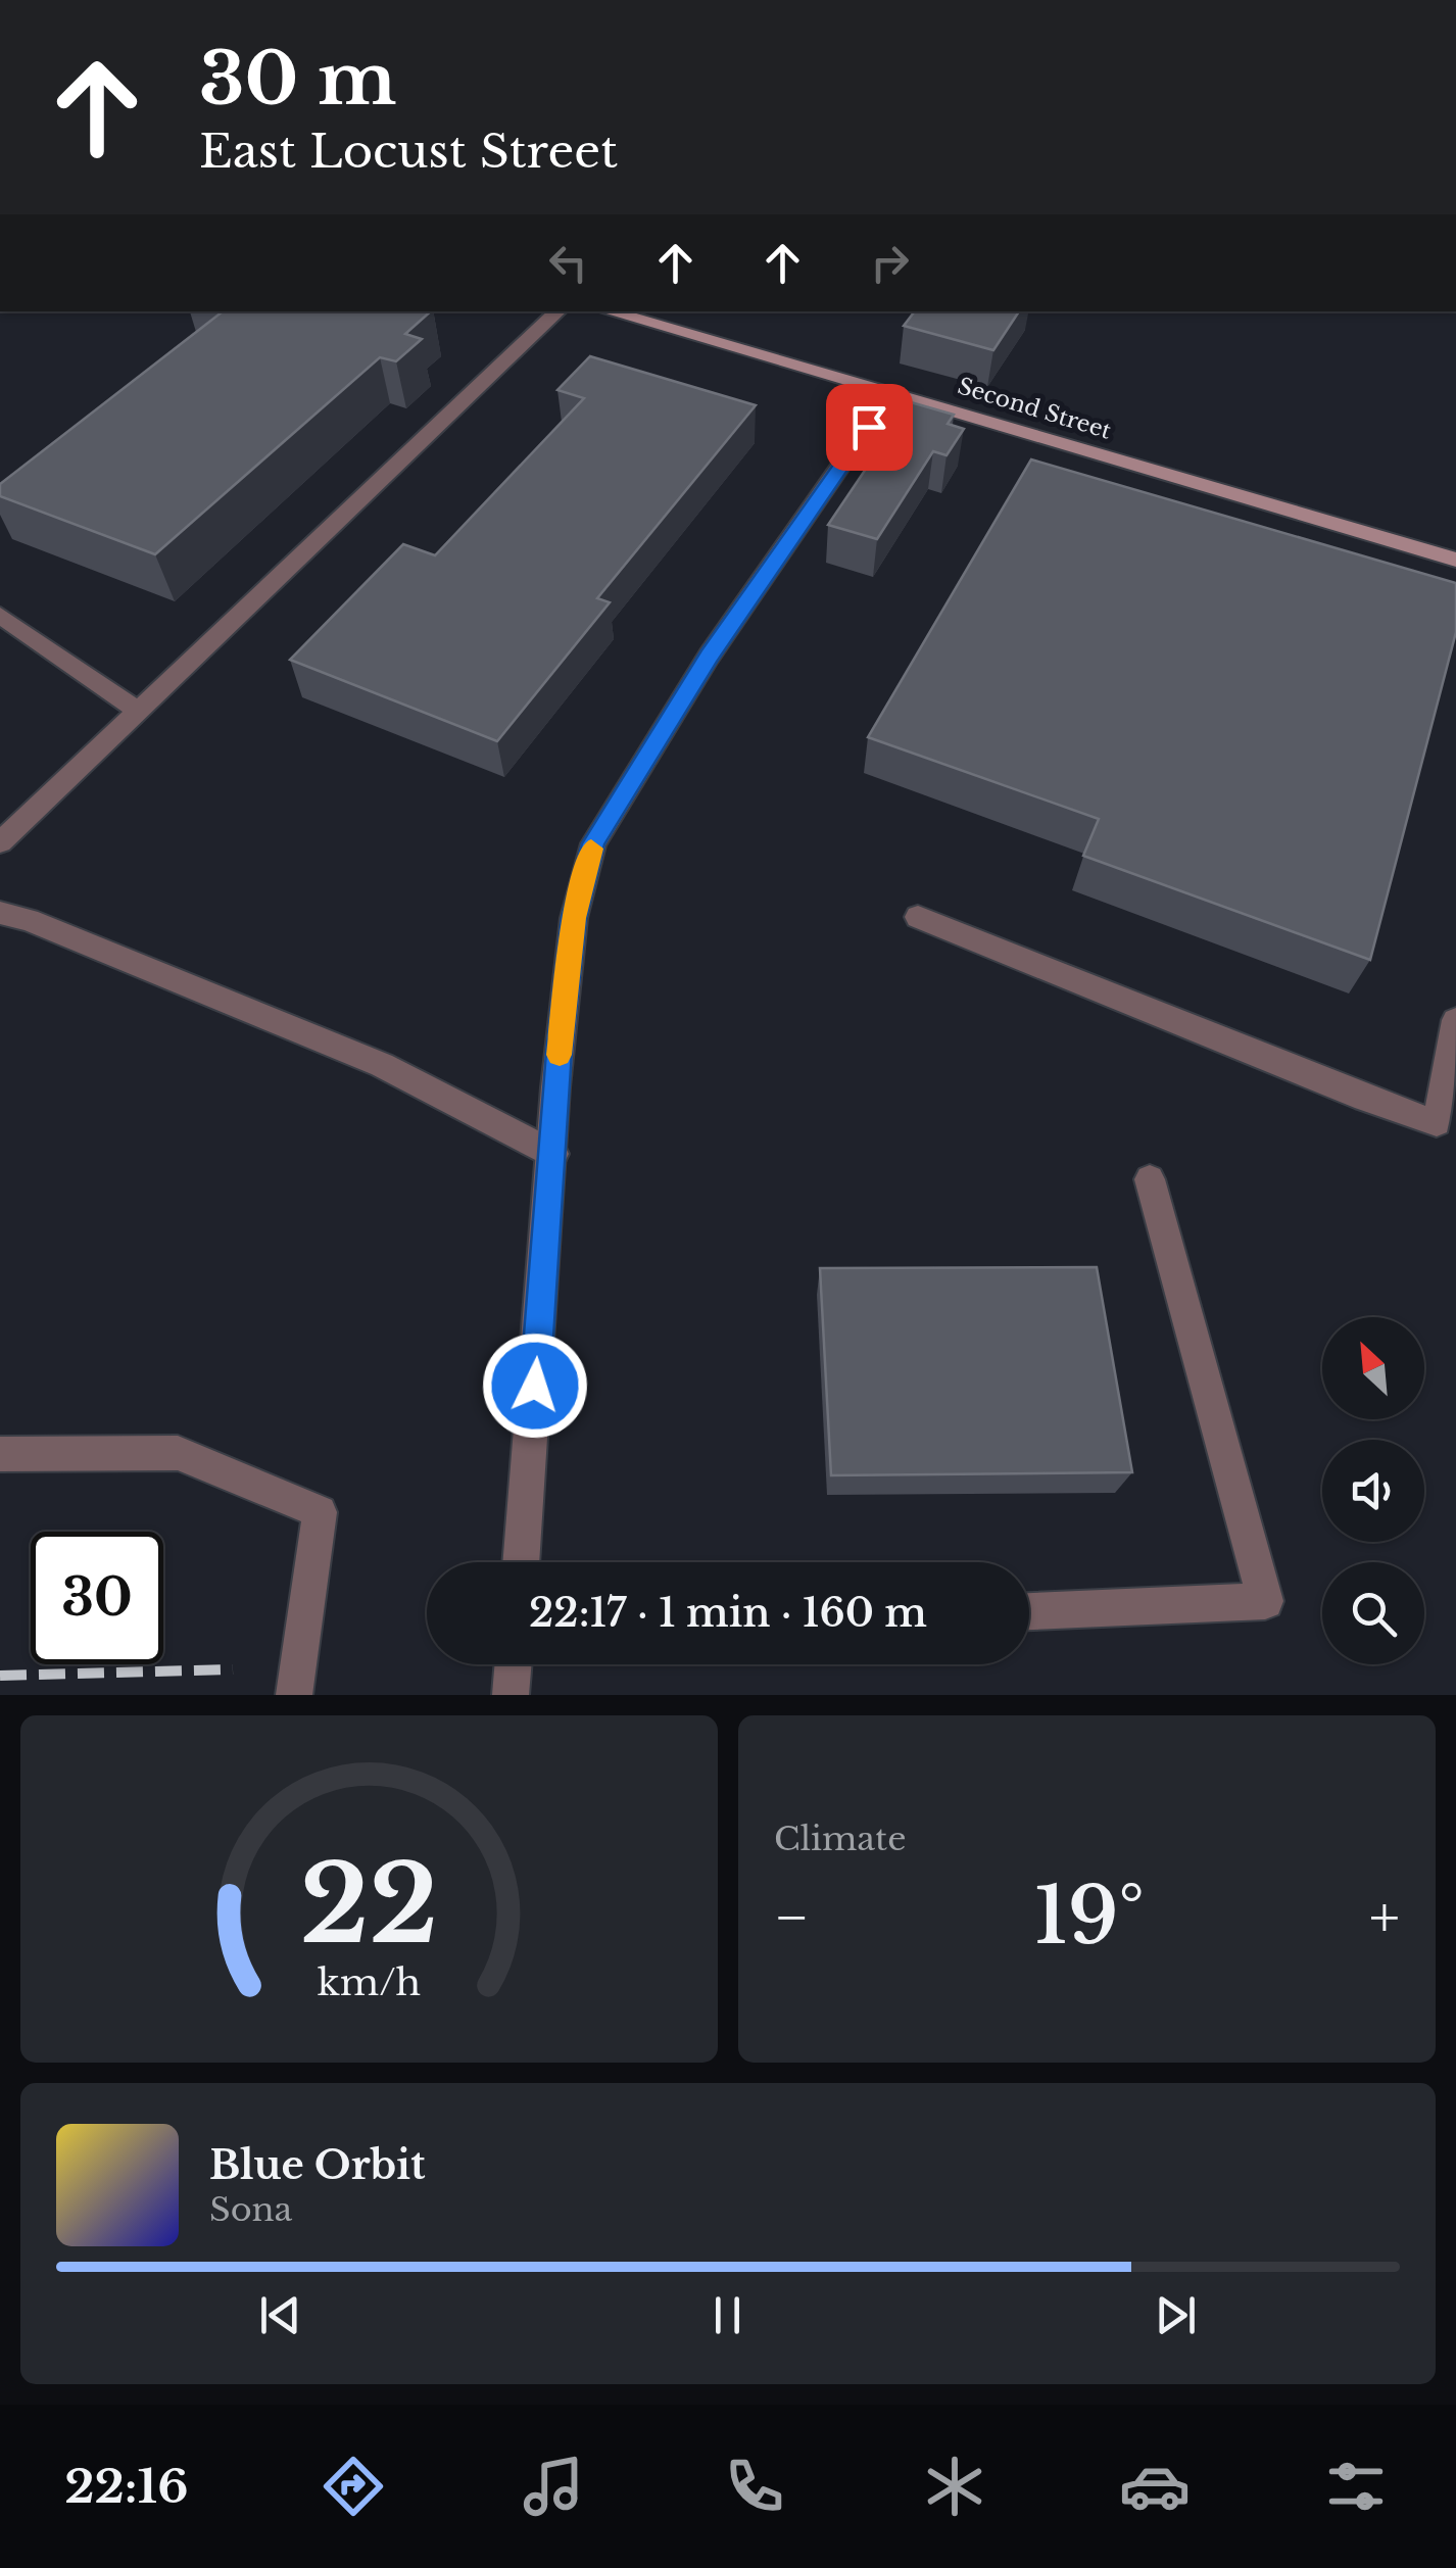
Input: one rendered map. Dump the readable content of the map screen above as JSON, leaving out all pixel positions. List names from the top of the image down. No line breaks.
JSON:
{"streets":{"main road":["Second Street"]},"north":"top left","page":{"turn":["30 m","East Locust Street"],"limit":"30","trip":"22:17 · 1 min · 160 m","tile":"Climate","heat":["−","19°","+"],"song":["Blue Orbit","Sona"],"tabs":"22:16","gauge":["22","km/h"]}}
